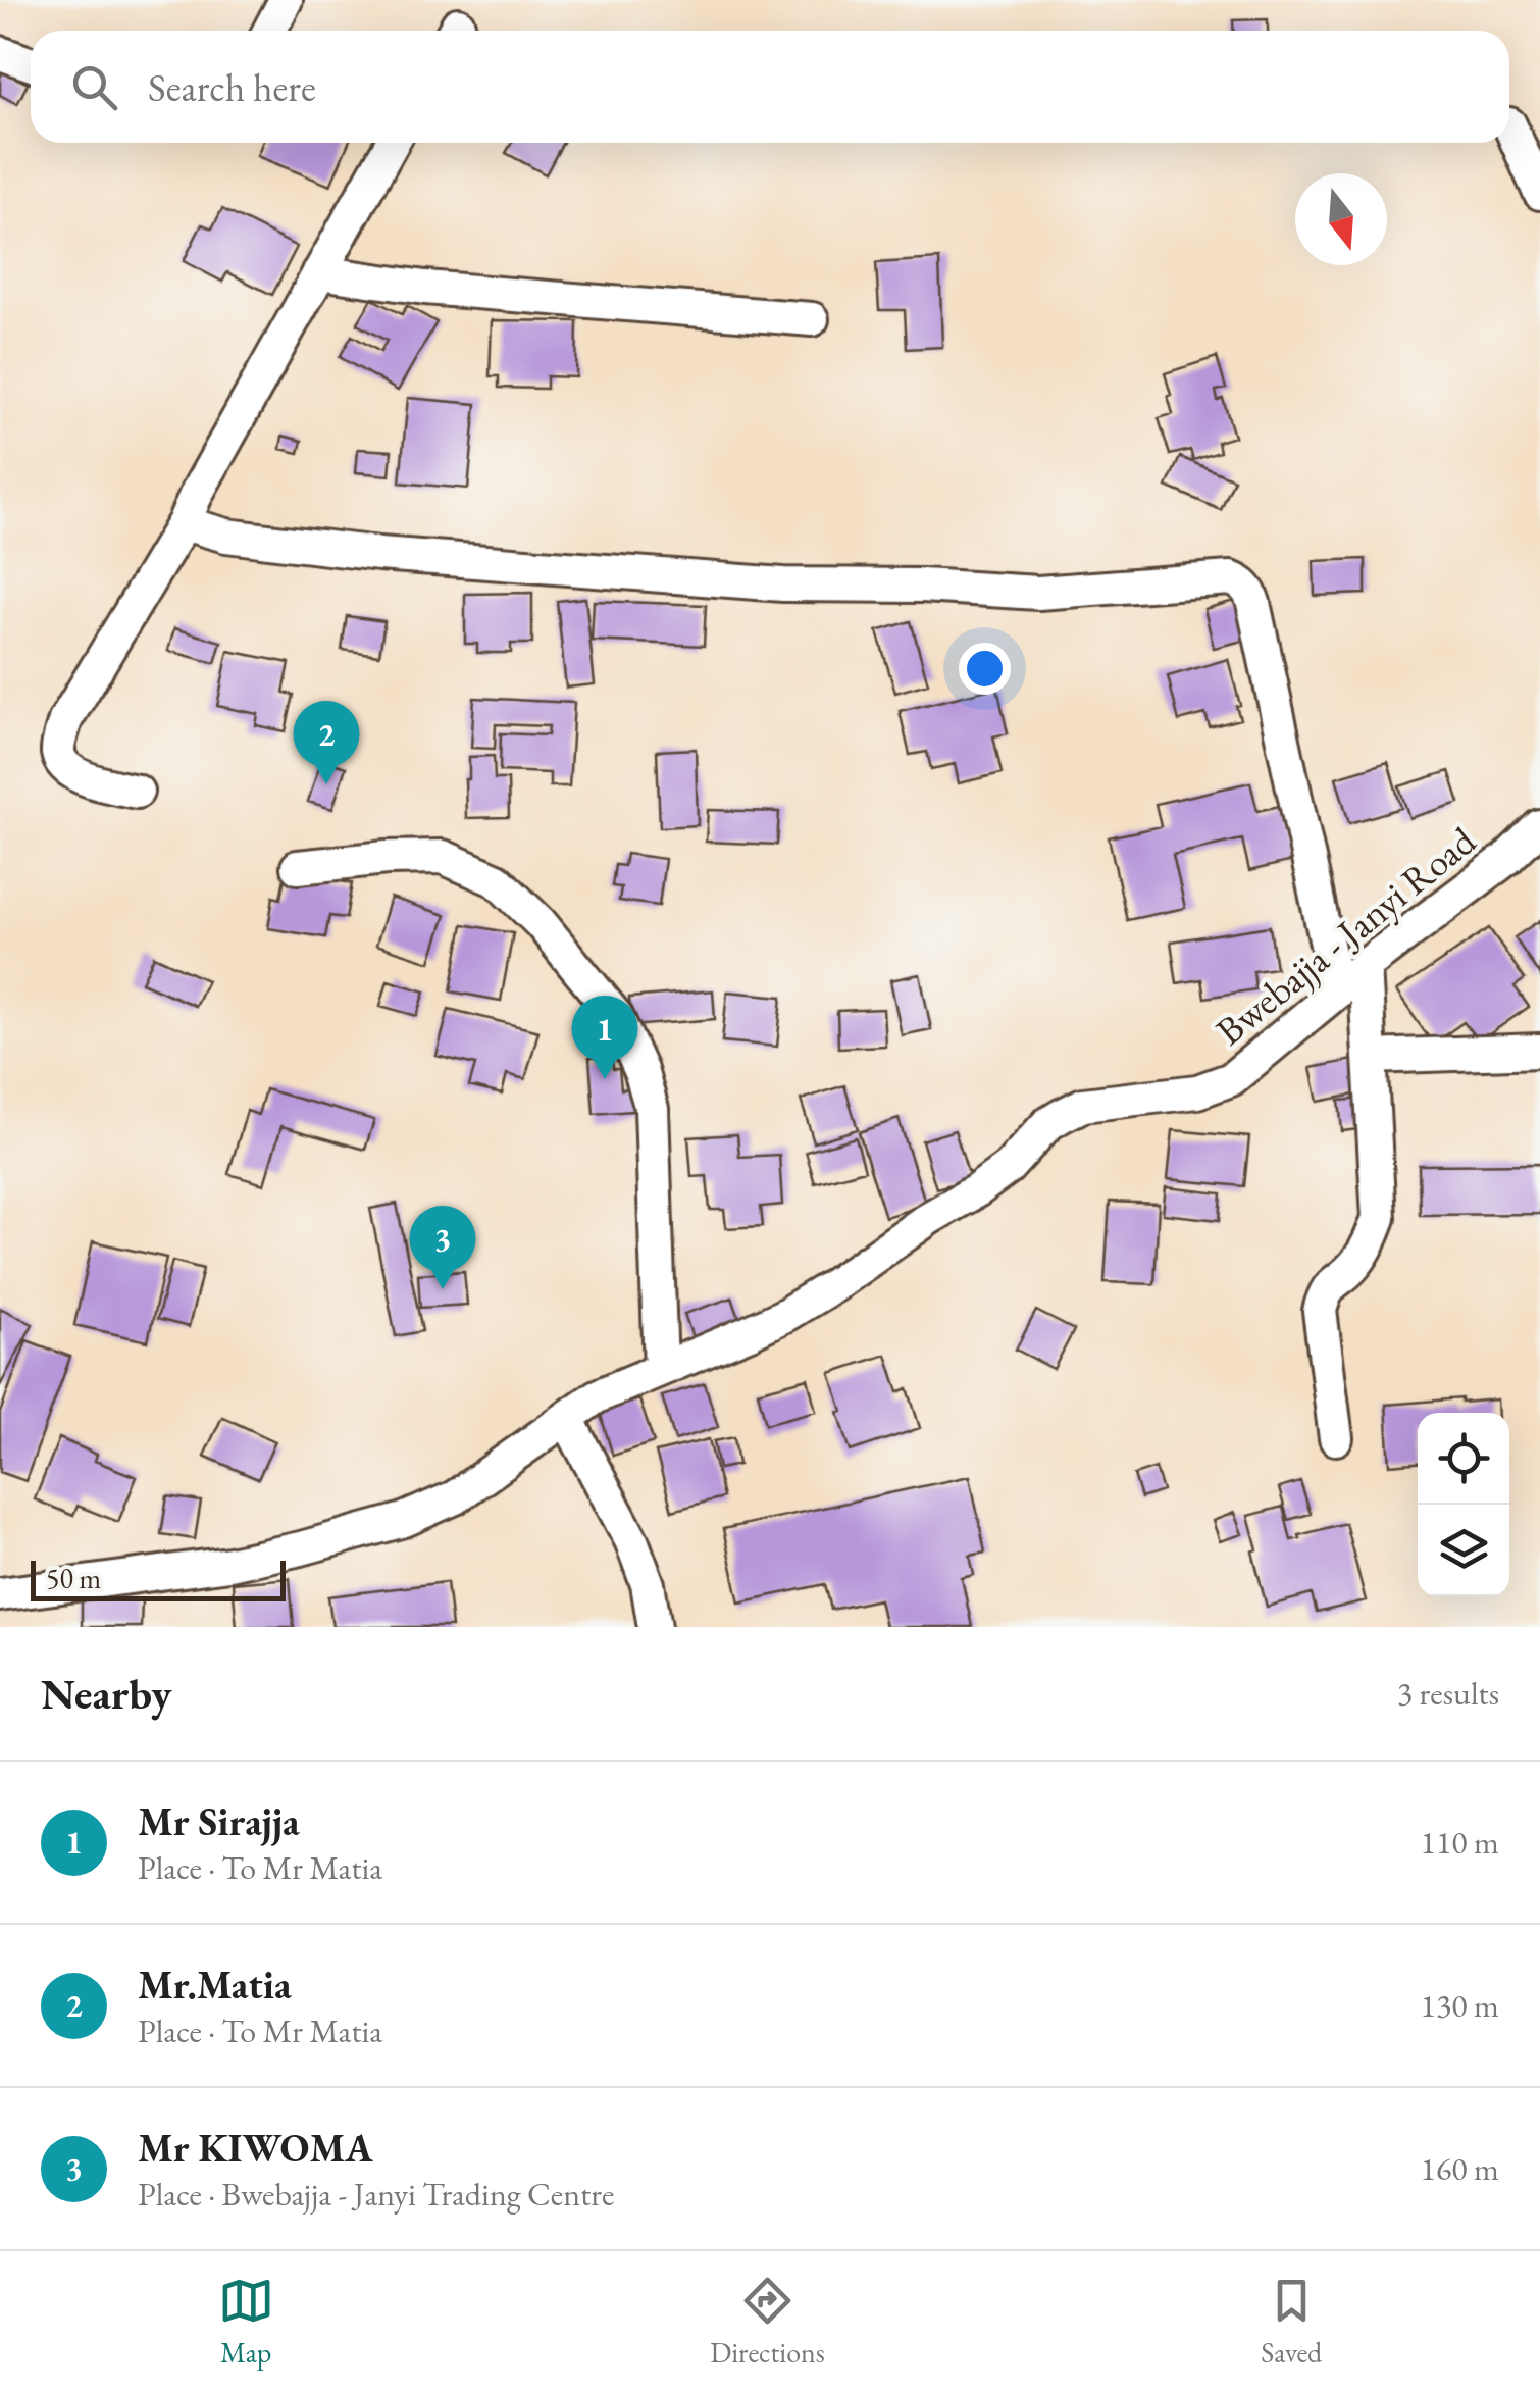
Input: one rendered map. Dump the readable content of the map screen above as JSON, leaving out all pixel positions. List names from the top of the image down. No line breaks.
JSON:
{"streets":{"street":["Bwebajja - Janyi Road"]},"scale_bar":"50 m","north":"bottom","page":{"search":"Search here","pins":["2","1","3"],"scale":"50 m","heading":["Nearby","3 results"],"list":[{"mark":"1","name":"Mr Sirajja","note":"Place · To Mr Matia","value":"110 m"},{"mark":"2","name":"Mr.Matia","note":"Place · To Mr Matia","value":"130 m"},{"mark":"3","name":"Mr KIWOMA","note":"Place · Bwebajja - Janyi Trading Centre","value":"160 m"}],"nav":["Map","Directions","Saved"]}}
